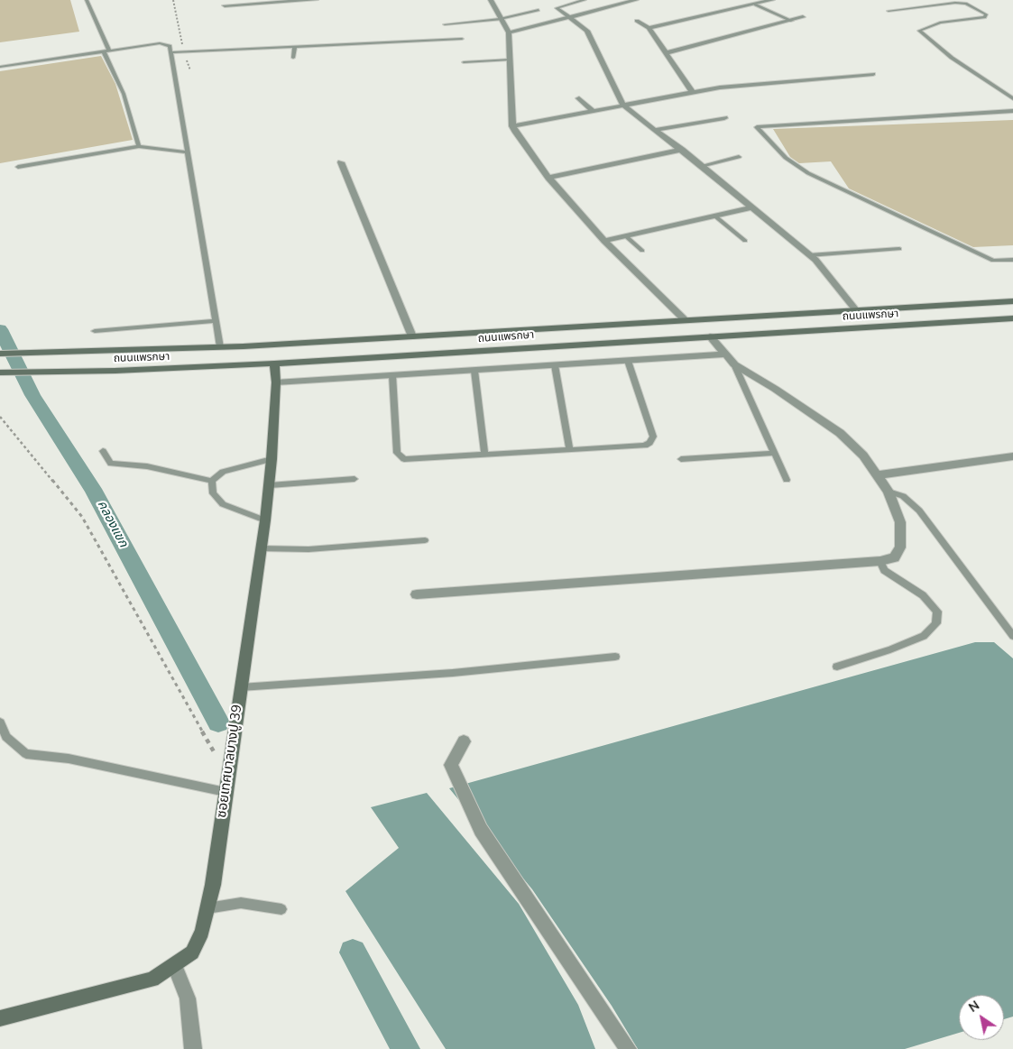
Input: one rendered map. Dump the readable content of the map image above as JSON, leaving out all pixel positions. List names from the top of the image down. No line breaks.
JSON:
{"streets":{"main road":["ถนนแพรกษา","ซอยเทศบาลบางปู 39"]},"crossings":[["ถนนแพรกษา","ซอยเทศบาลบางปู 39"]],"water":["คลองแขก"],"north":"top left"}
